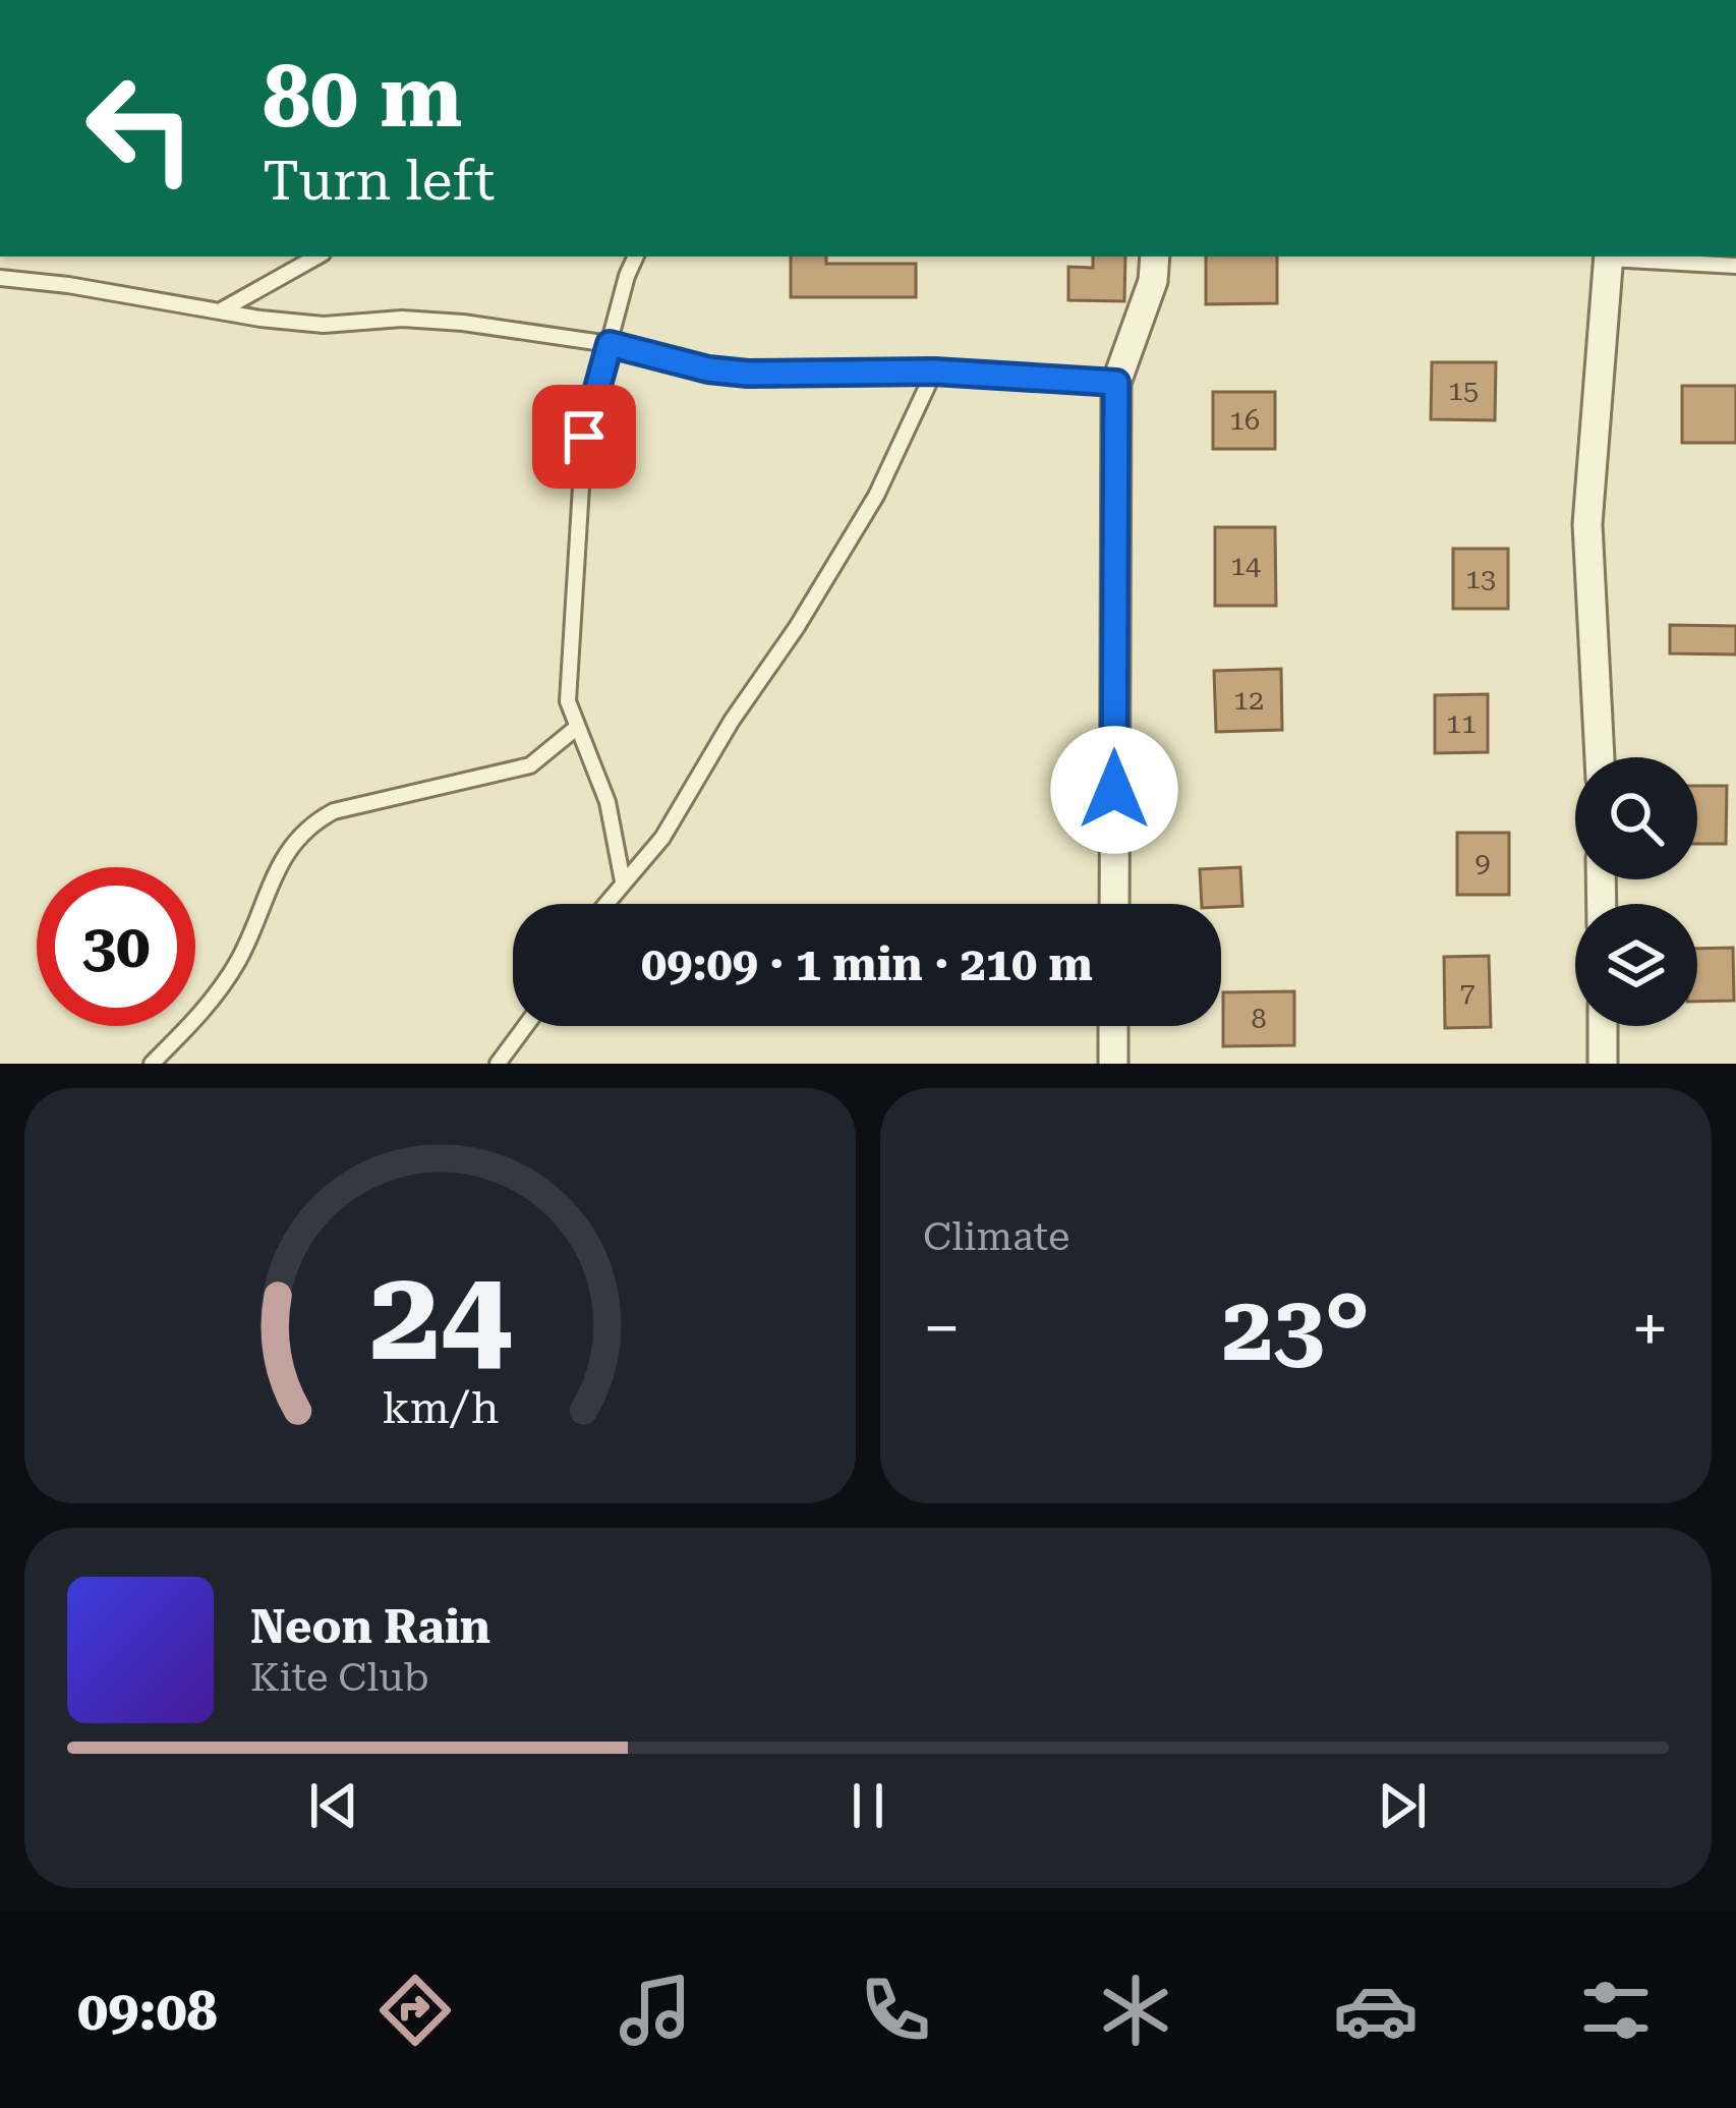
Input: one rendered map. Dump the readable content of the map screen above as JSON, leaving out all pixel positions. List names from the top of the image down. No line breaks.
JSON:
{"house_numbers":["15","16","14","13","12","11","9","7","8"],"page":{"turn":["80 m","Turn left"],"limit":"30","trip":"09:09 · 1 min · 210 m","tile":"Climate","heat":["−","23°","+"],"song":["Neon Rain","Kite Club"],"tabs":"09:08","gauge":["24","km/h"]}}
